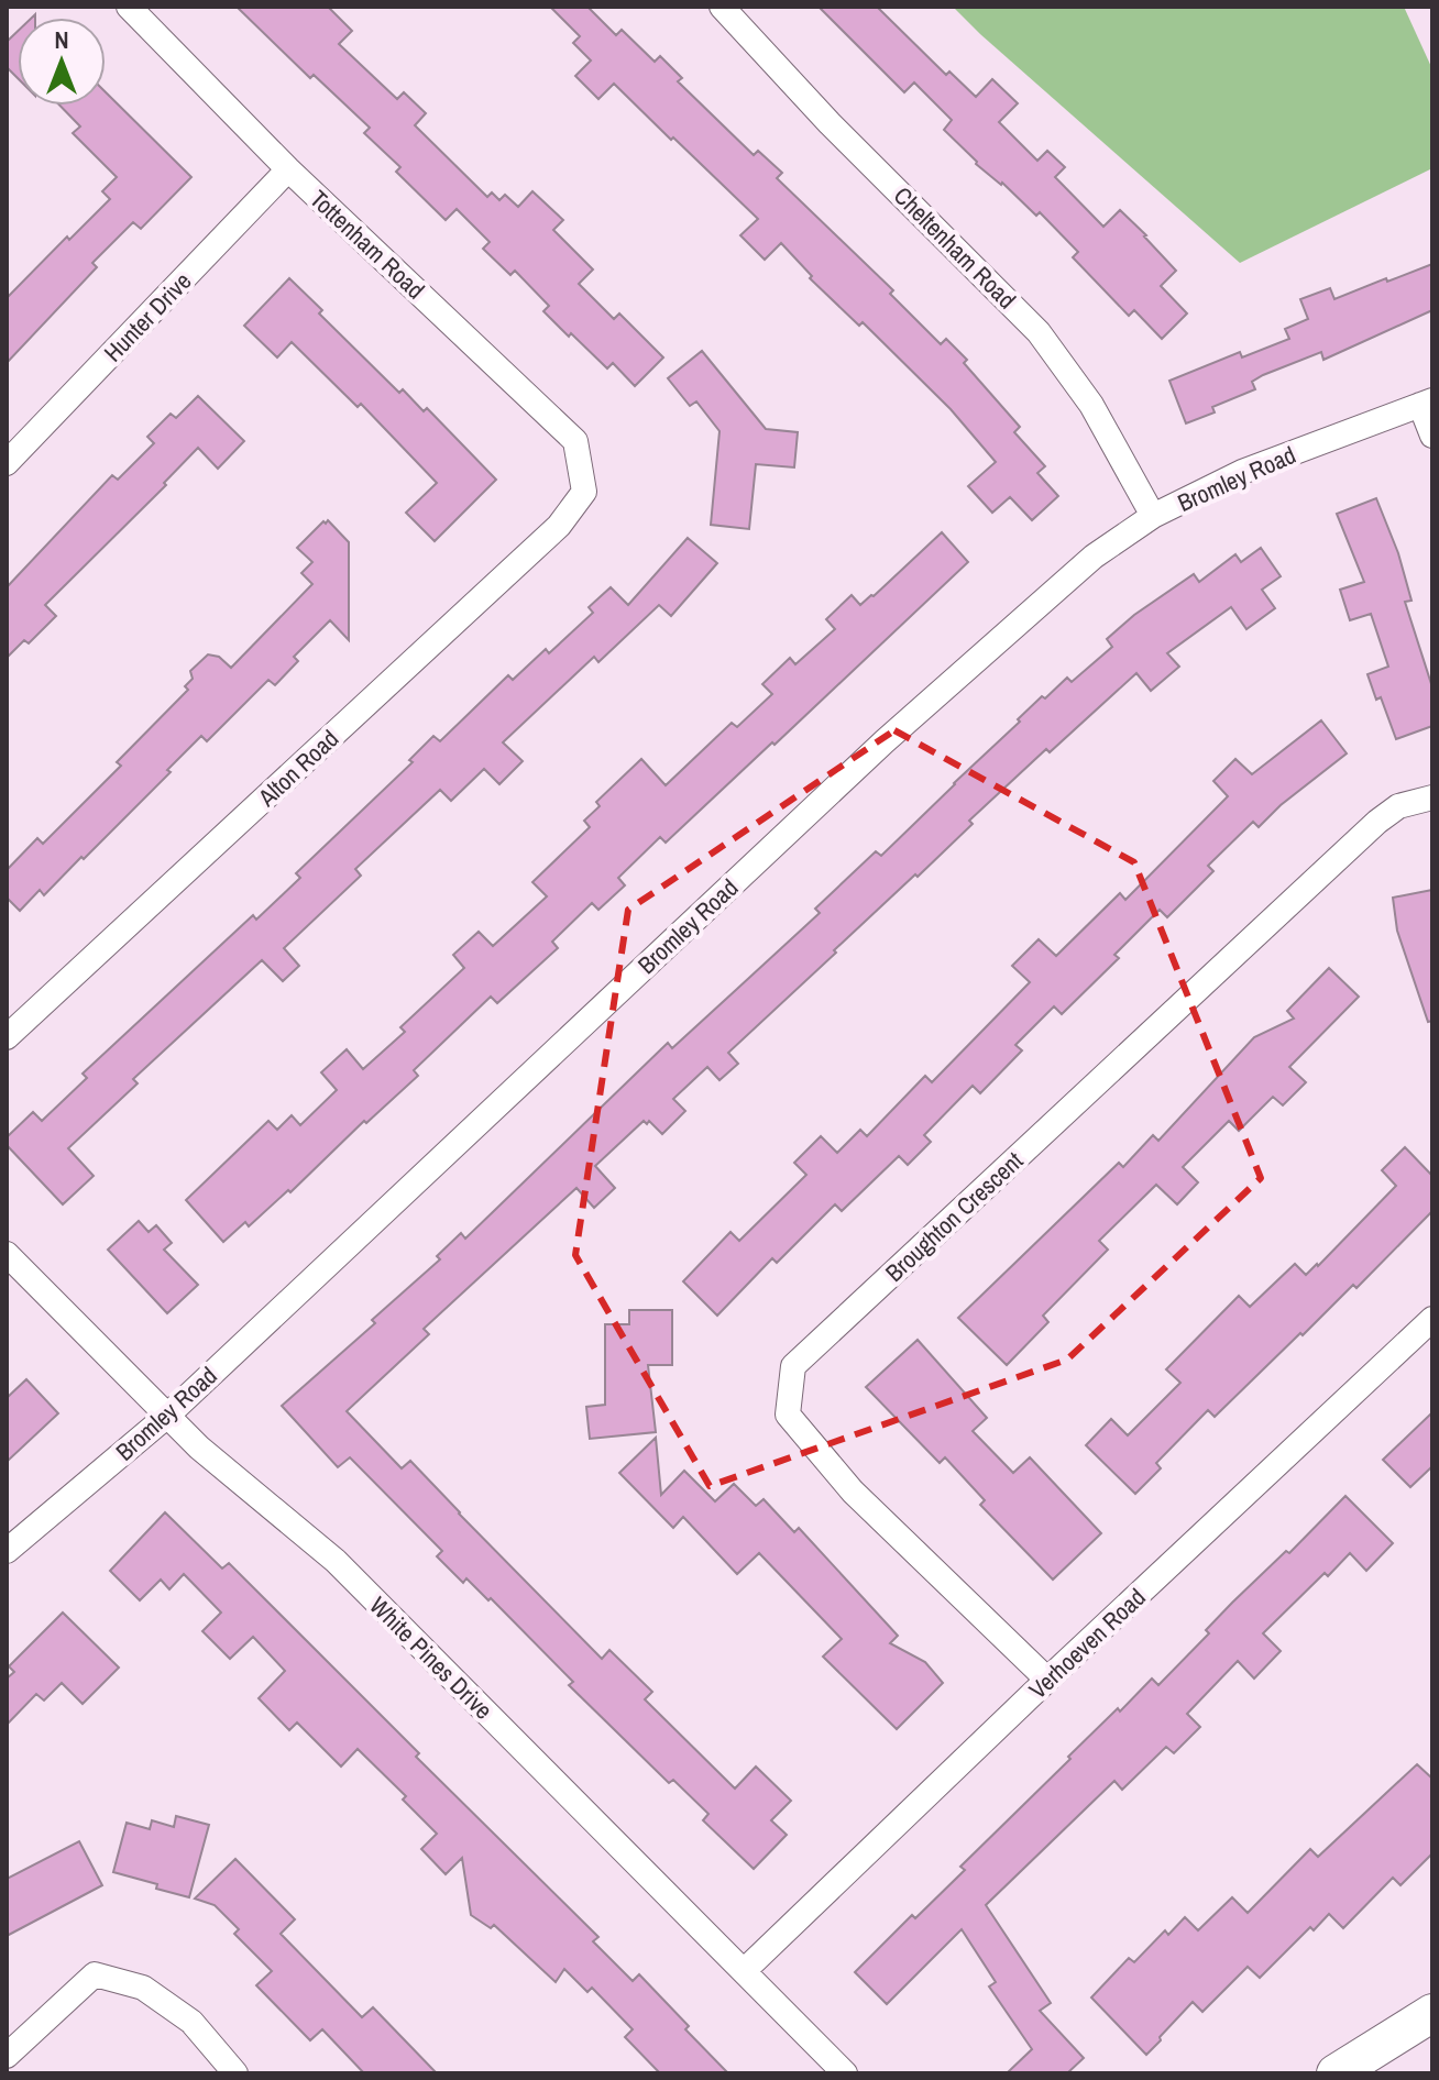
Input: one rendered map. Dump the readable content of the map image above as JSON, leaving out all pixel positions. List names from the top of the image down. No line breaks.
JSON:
{"streets":{"street":["Tottenham Road","Cheltenham Road","Hunter Drive","Bromley Road","Alton Road","Broughton Crescent","Verhoeven Road","White Pines Drive"]},"crossings":[["Tottenham Road","Hunter Drive"],["Tottenham Road","Alton Road"],["Cheltenham Road","Bromley Road"],["Bromley Road","White Pines Drive"],["Broughton Crescent","Verhoeven Road"],["Verhoeven Road","White Pines Drive"]],"north":"top"}
